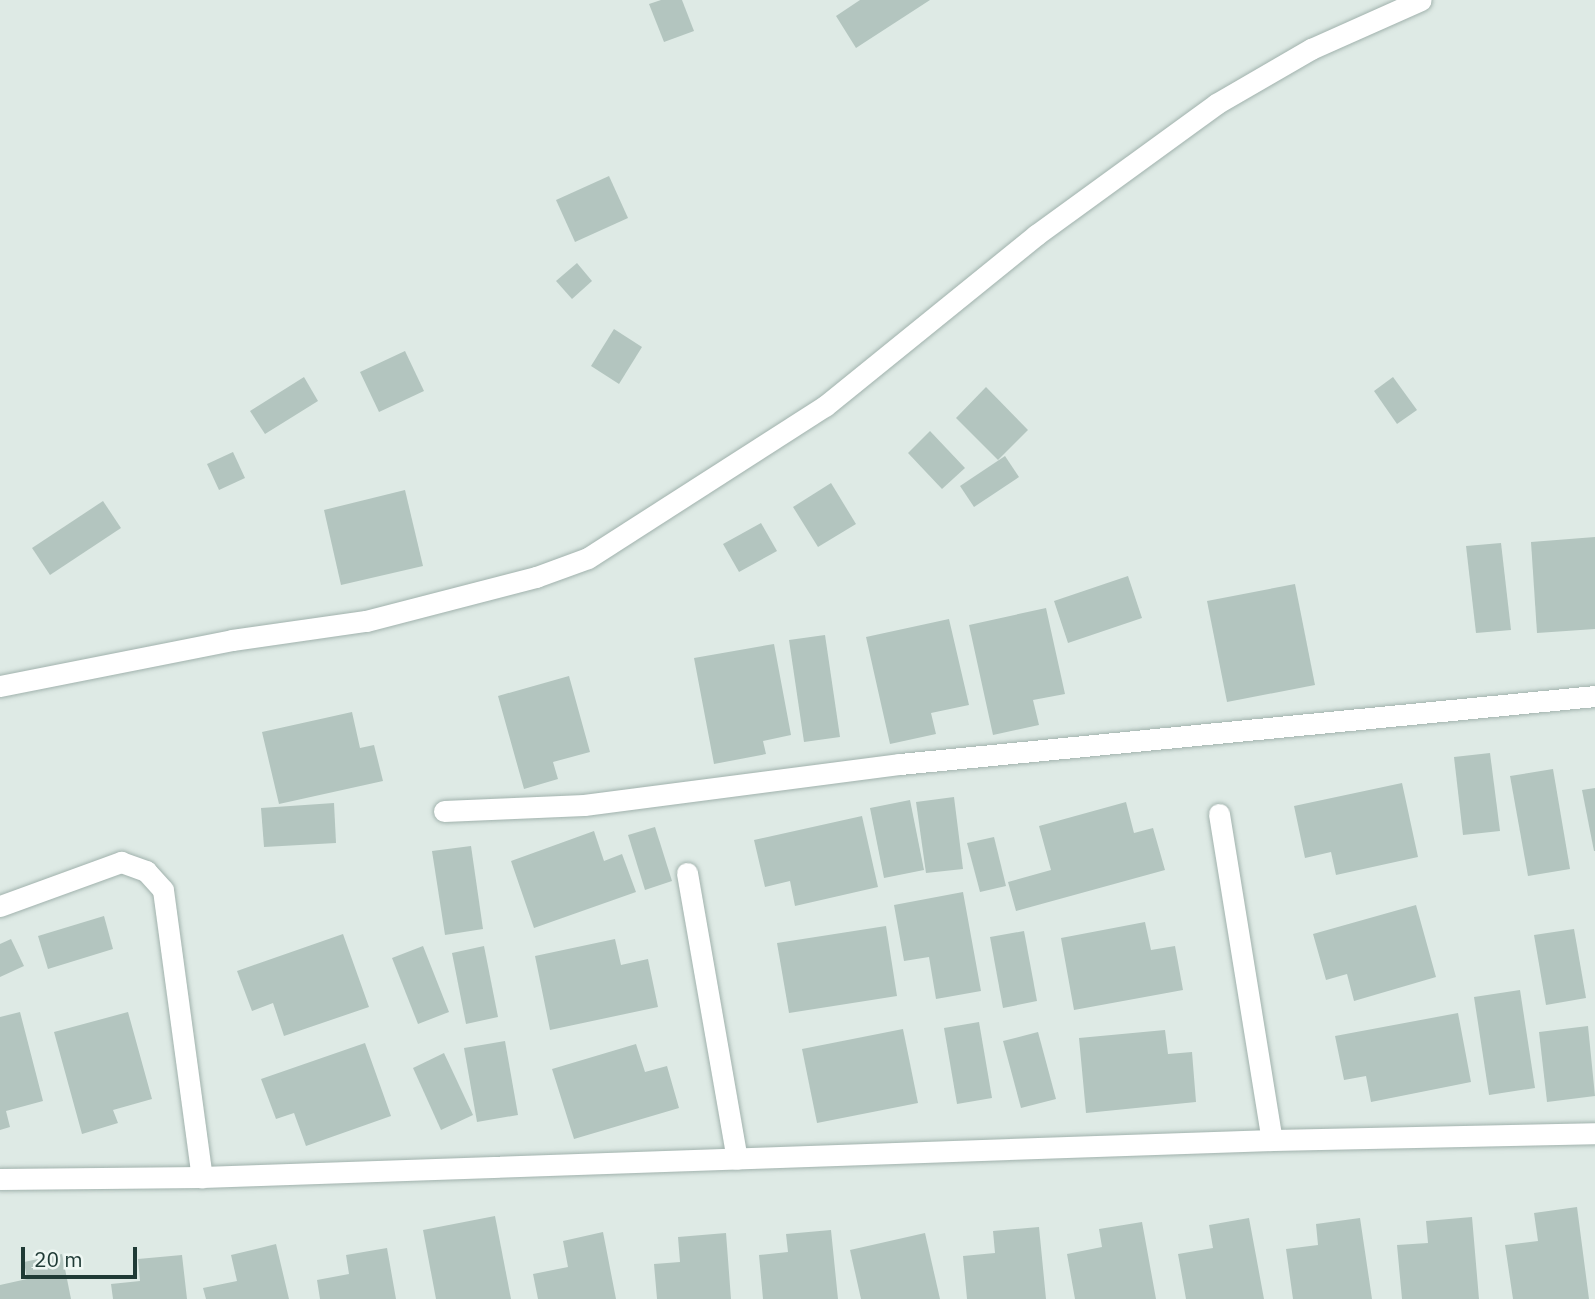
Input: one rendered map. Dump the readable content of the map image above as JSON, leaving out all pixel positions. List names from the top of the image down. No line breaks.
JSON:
{"scale_bar":"20 m"}
